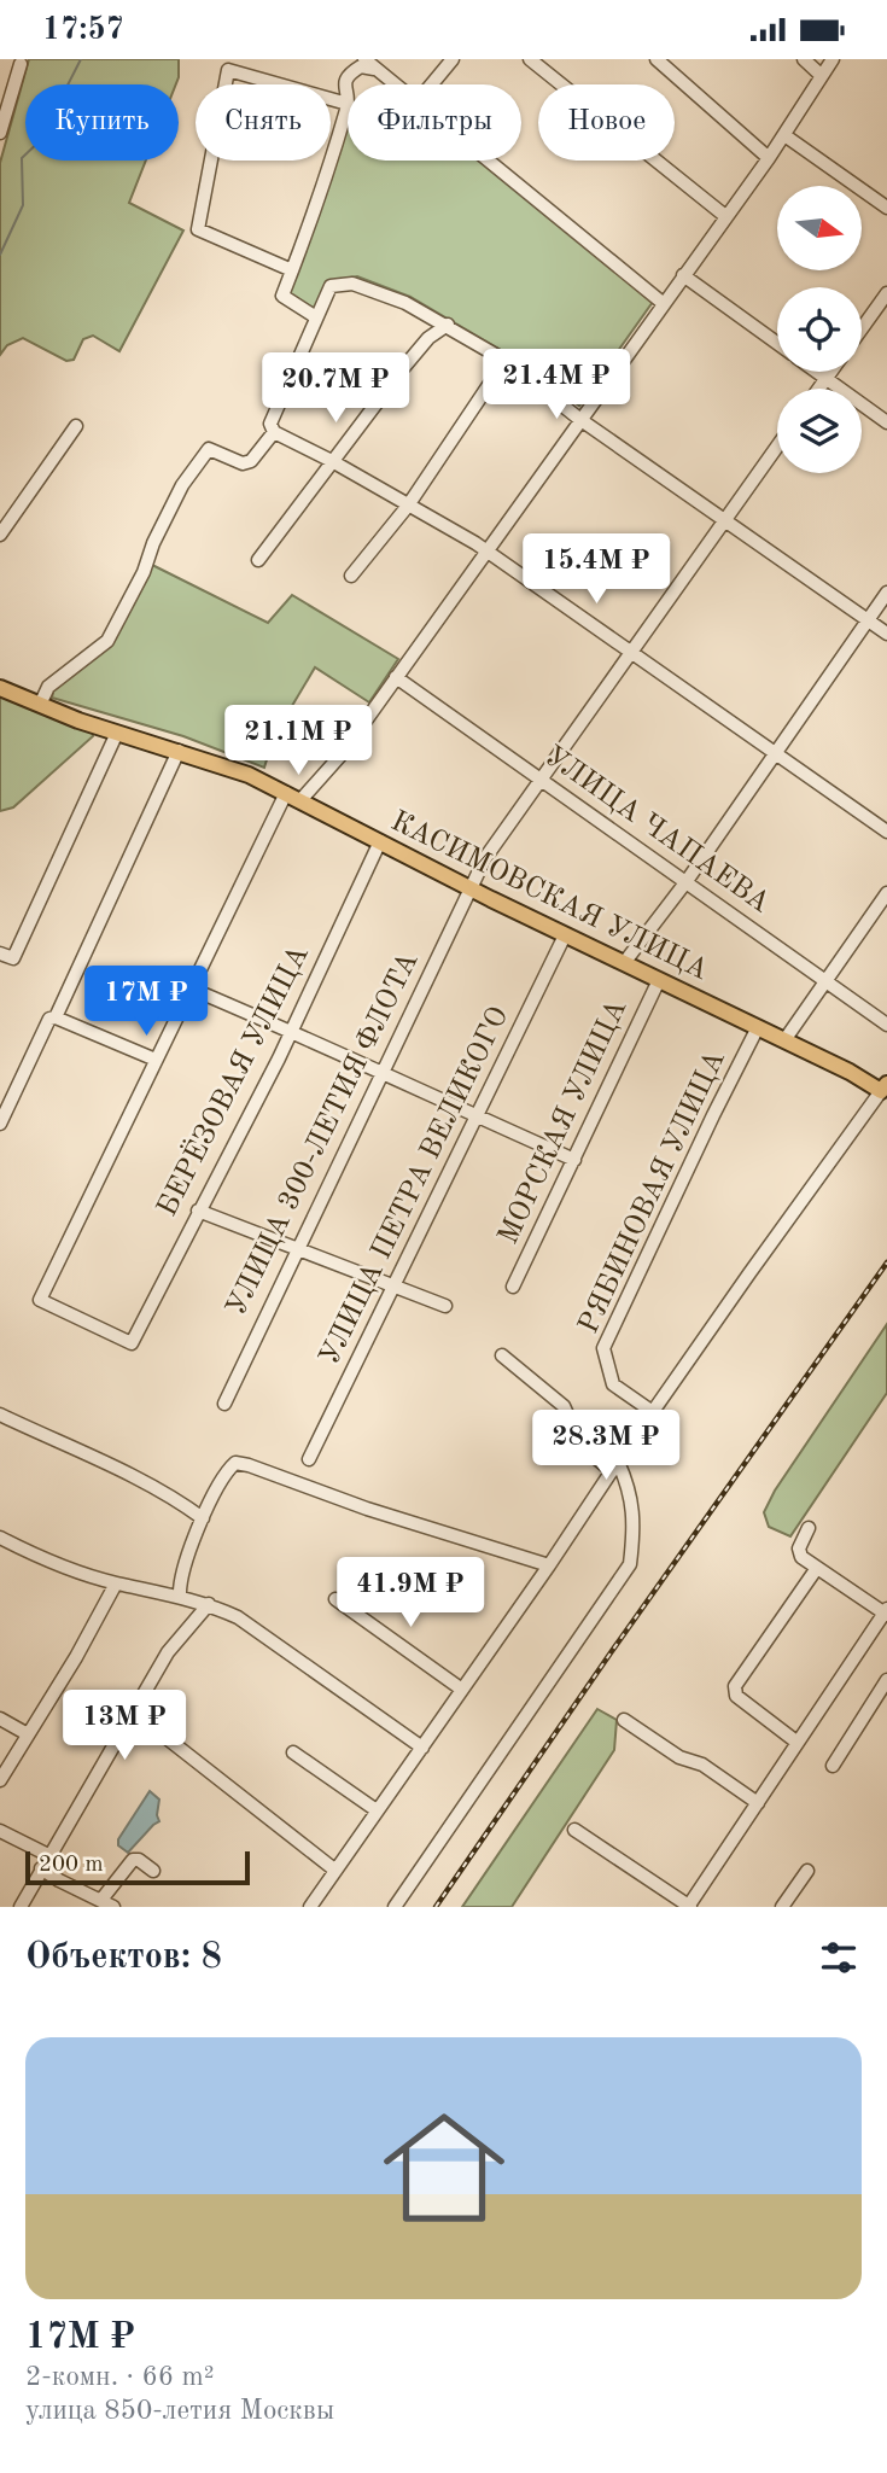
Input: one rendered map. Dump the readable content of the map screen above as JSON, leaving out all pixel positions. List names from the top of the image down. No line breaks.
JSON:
{"streets":{"main road":["КАСИМОВСКАЯ УЛИЦА"],"street":["УЛИЦА ЧАПАЕВА","БЕРЁЗОВАЯ УЛИЦА","МОРСКАЯ УЛИЦА","УЛИЦА 300-ЛЕТИЯ ФЛОТА","УЛИЦА ПЕТРА ВЕЛИКОГО","РЯБИНОВАЯ УЛИЦА"]},"crossings":[["УЛИЦА ЧАПАЕВА","УЛИЦА 300-ЛЕТИЯ ФЛОТА"],["КАСИМОВСКАЯ УЛИЦА","БЕРЁЗОВАЯ УЛИЦА"],["КАСИМОВСКАЯ УЛИЦА","МОРСКАЯ УЛИЦА"],["КАСИМОВСКАЯ УЛИЦА","УЛИЦА 300-ЛЕТИЯ ФЛОТА"],["КАСИМОВСКАЯ УЛИЦА","УЛИЦА ПЕТРА ВЕЛИКОГО"],["КАСИМОВСКАЯ УЛИЦА","РЯБИНОВАЯ УЛИЦА"]],"scale_bar":"200 m","north":"right","page":{"status":"17:57","chip":["Купить","Снять","Фильтры","Новое"],"price":["21.4M ₽","20.7M ₽","15.4M ₽","21.1M ₽","17M ₽","28.3M ₽","41.9M ₽","13M ₽"],"scale":"200 m","heading":"Объектов: 8","list":[{"name":"17M ₽","note":"2-комн. · 66 m² · улица 850-летия Москвы"}]}}
